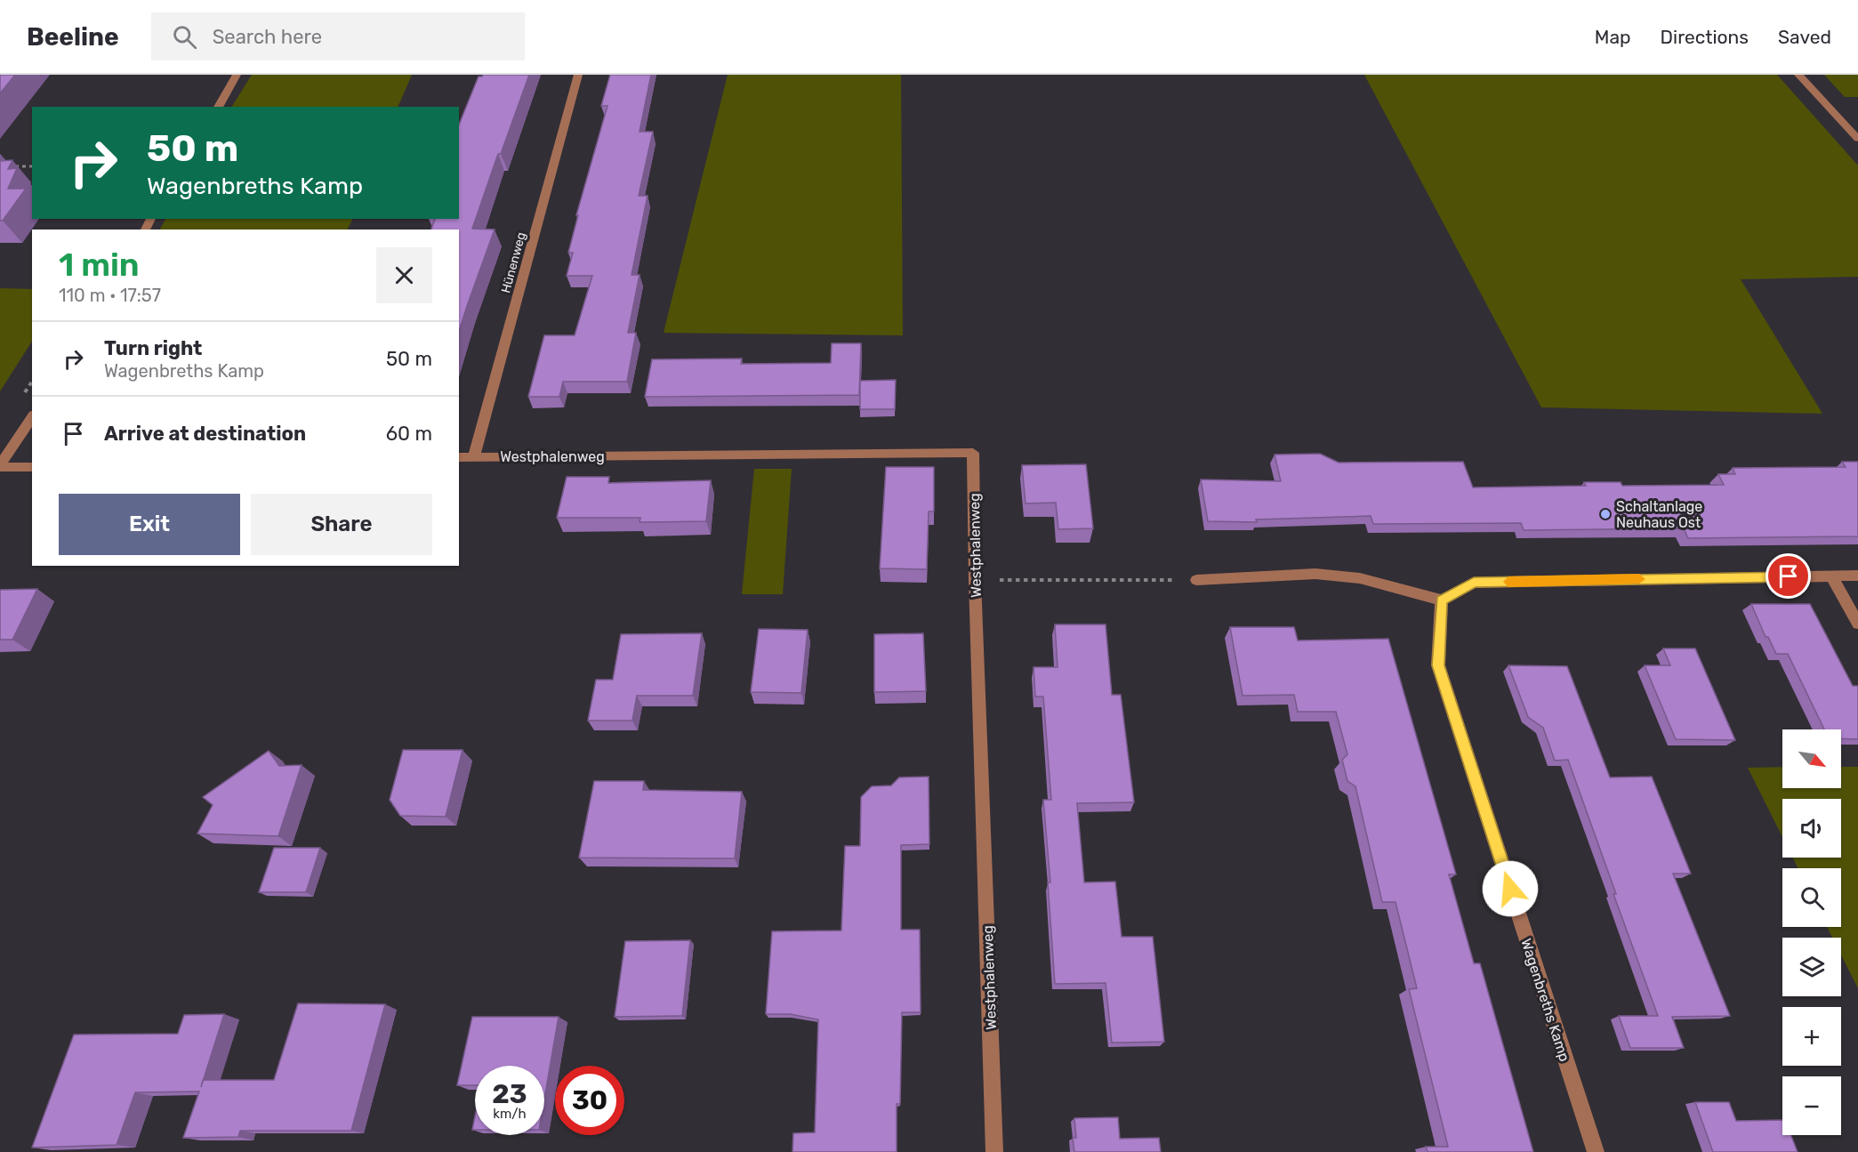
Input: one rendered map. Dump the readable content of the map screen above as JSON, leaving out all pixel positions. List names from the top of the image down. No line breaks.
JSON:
{"streets":{"street":["Hünenweg","Westphalenweg","Wagenbreths Kamp"]},"crossings":[["Hünenweg","Westphalenweg"]],"places":["Schaltanlage Neuhaus Ost"],"north":"bottom right","page":{"header":"Beeline","search":"Search here","nav":["Map","Directions","Saved"],"turn":["50 m","Wagenbreths Kamp"],"heading":["1 min","110 m · 17:57"],"list":[{"name":"Turn right","note":"Wagenbreths Kamp","value":"50 m"},{"name":"Arrive at destination","value":"60 m"}],"buttons":["Exit","Share"],"map_buttons":["+","−"],"speed":"23 km/h","limit":"30"}}
